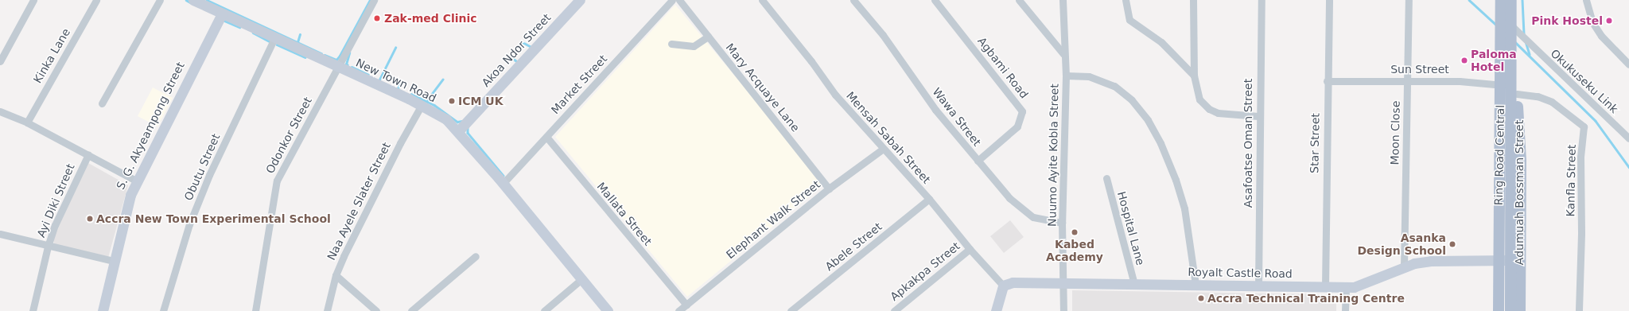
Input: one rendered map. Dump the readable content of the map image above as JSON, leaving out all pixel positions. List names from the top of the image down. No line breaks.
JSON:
{"streets":{"main road":["Ring Road Central","Adumuah Bossman Street"],"street":["Akoa Ndor Street","Kinka Lane","Agbami Road","Sun Street","New Town Road","Okukuseku Link","Market Street","Mary Acquaye Lane","Wawa Street","S. G. Akyeampong Street","Moon Close","Odonkor Street","Mensah Sabah Street","Asafoatse Oman Street","Star Street","Nuumo Ayite Kobla Street","Obutu Street","Kanfla Street","Ayi Diki Street","Naa Ayele Slater Street","Mallata Street","Elephant Walk Street","Hospital Lane","Abele Street","Apkakpa Street","Royalt Castle Road"]},"crossings":[["Akoa Ndor Street","New Town Road"],["Agbami Road","Wawa Street"],["Sun Street","Moon Close"],["Sun Street","Star Street"],["Sun Street","Ring Road Central"],["Sun Street","Kanfla Street"],["Sun Street","Adumuah Bossman Street"],["New Town Road","Market Street"],["New Town Road","S. G. Akyeampong Street"],["New Town Road","Odonkor Street"],["New Town Road","Obutu Street"],["New Town Road","Naa Ayele Slater Street"],["Okukuseku Link","Adumuah Bossman Street"],["Market Street","Mallata Street"],["Mary Acquaye Lane","Elephant Walk Street"],["Wawa Street","Nuumo Ayite Kobla Street"],["Moon Close","Royalt Castle Road"],["Mensah Sabah Street","Elephant Walk Street"],["Mensah Sabah Street","Abele Street"],["Mensah Sabah Street","Apkakpa Street"],["Mensah Sabah Street","Royalt Castle Road"],["Asafoatse Oman Street","Royalt Castle Road"],["Star Street","Royalt Castle Road"],["Nuumo Ayite Kobla Street","Royalt Castle Road"],["Ring Road Central","Kanfla Street"],["Ring Road Central","Adumuah Bossman Street"],["Ring Road Central","Royalt Castle Road"],["Kanfla Street","Adumuah Bossman Street"],["Mallata Street","Elephant Walk Street"],["Hospital Lane","Royalt Castle Road"]],"places":["Zak-med Clinic","Pink Hostel","Paloma Hotel","ICM UK","Accra New Town Experimental School","Kabed Academy","Asanka Design School","Accra Technical Training Centre"]}
